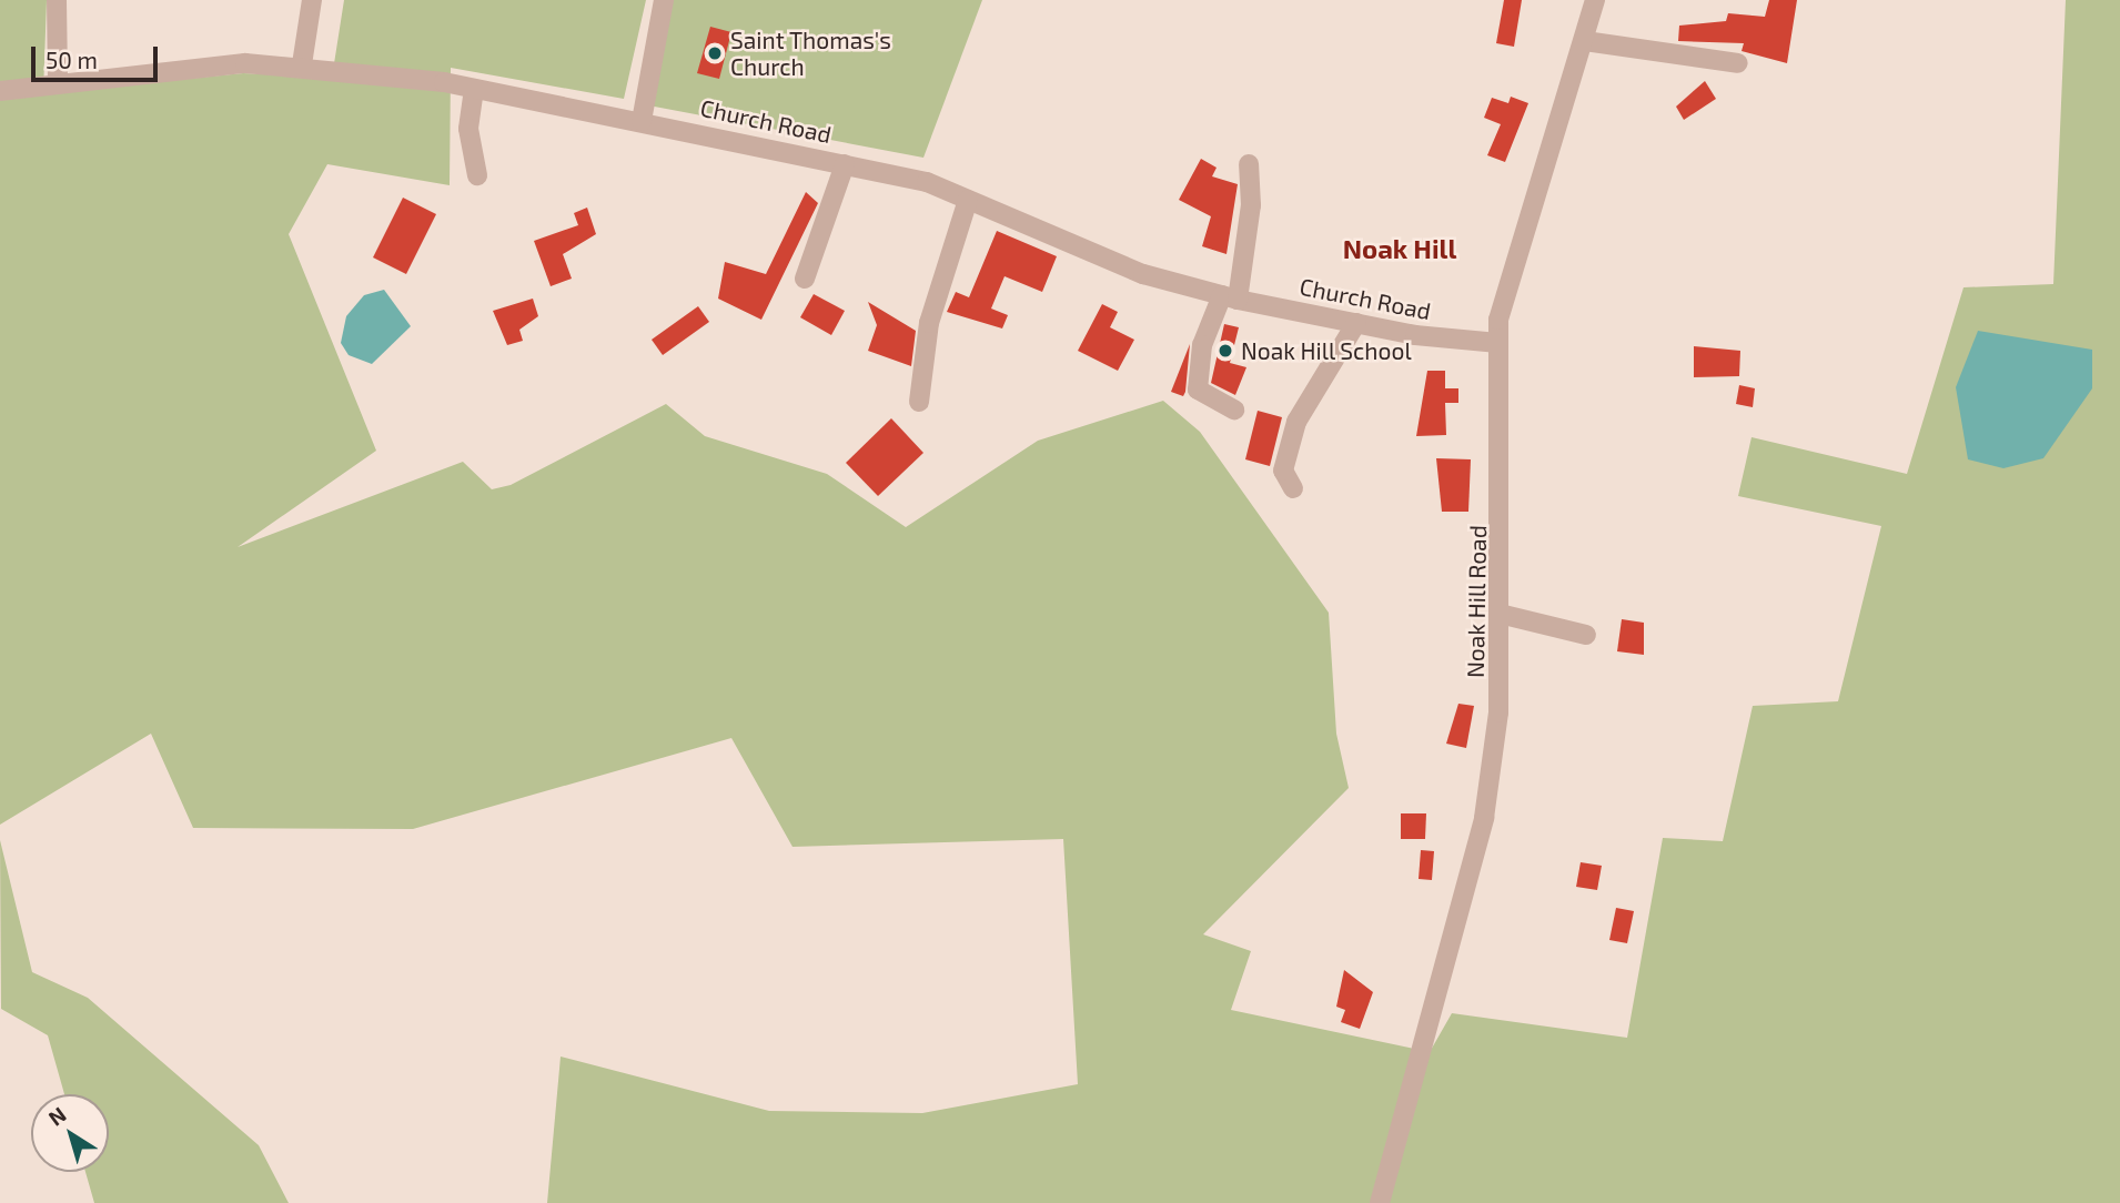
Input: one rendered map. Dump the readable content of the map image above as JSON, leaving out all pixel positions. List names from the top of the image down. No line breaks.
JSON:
{"streets":{"street":["Church Road","Noak Hill Road"]},"crossings":[["Church Road","Noak Hill Road"]],"districts":["Noak Hill"],"places":["Saint Thomas's Church","Noak Hill School"],"scale_bar":"50 m","north":"top left"}
